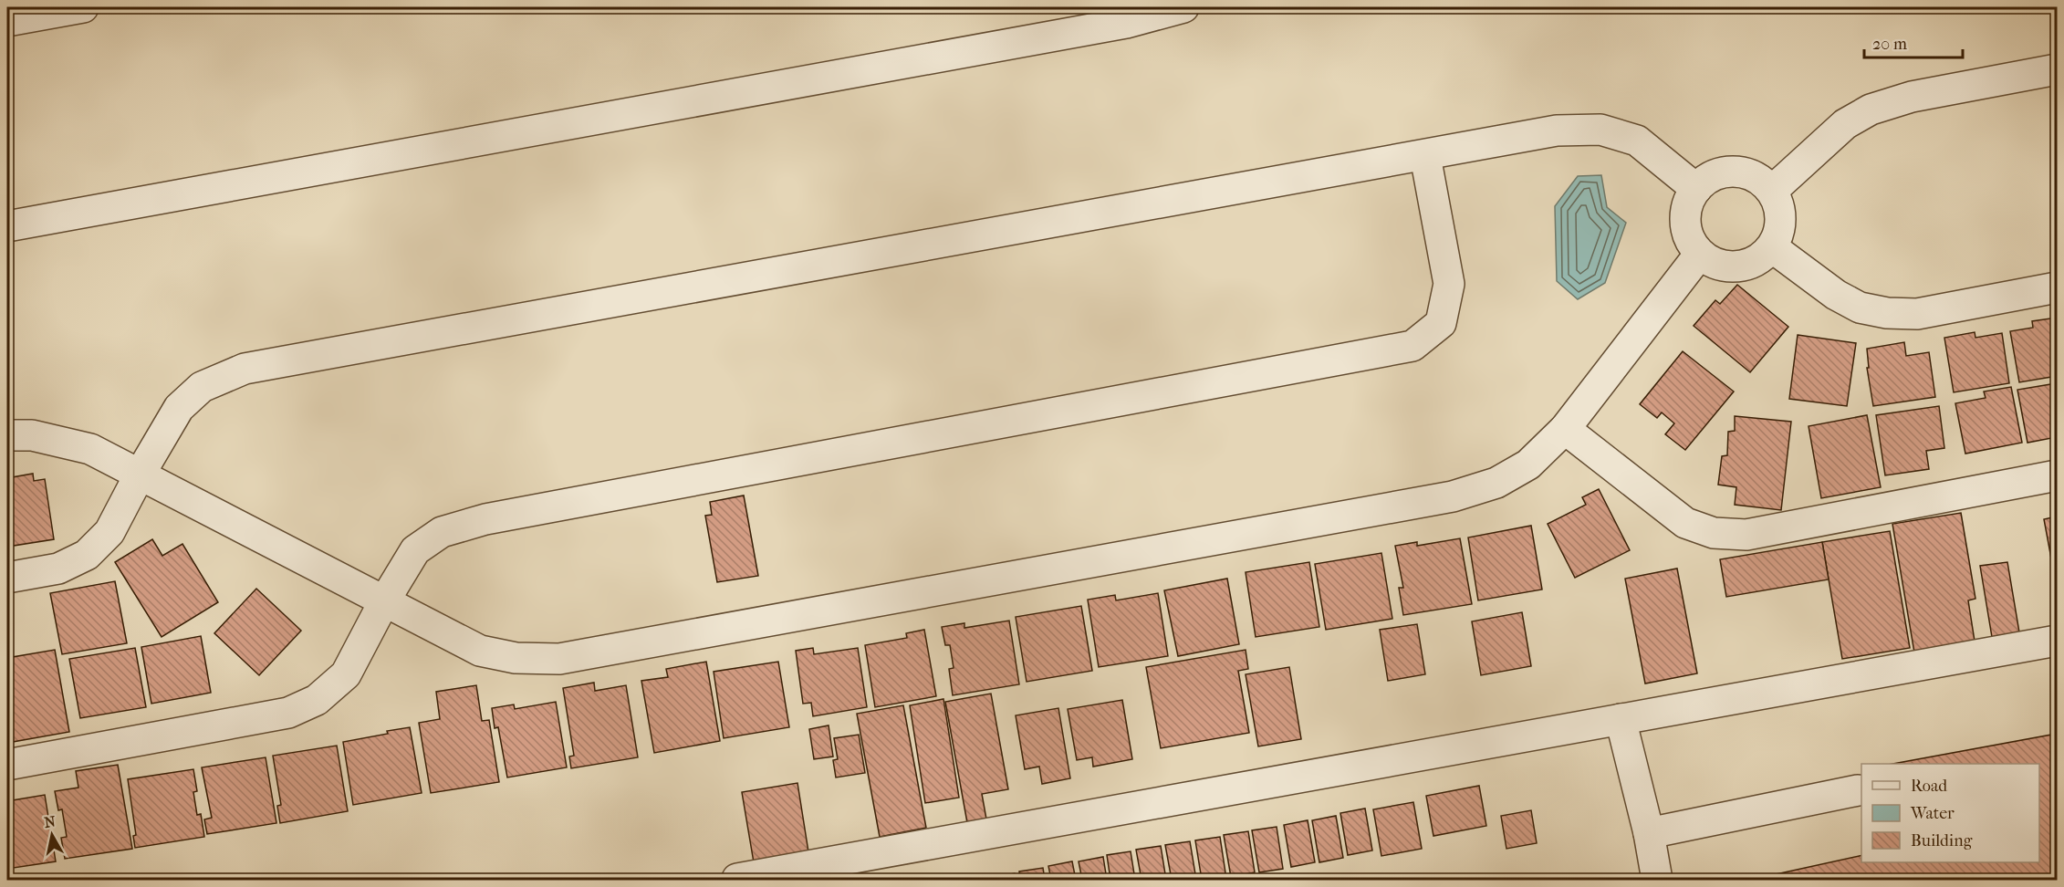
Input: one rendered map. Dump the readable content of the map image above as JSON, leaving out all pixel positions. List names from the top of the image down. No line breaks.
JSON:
{"legend":["Road","Water","Building"],"scale_bar":"20 m","north":"top"}
